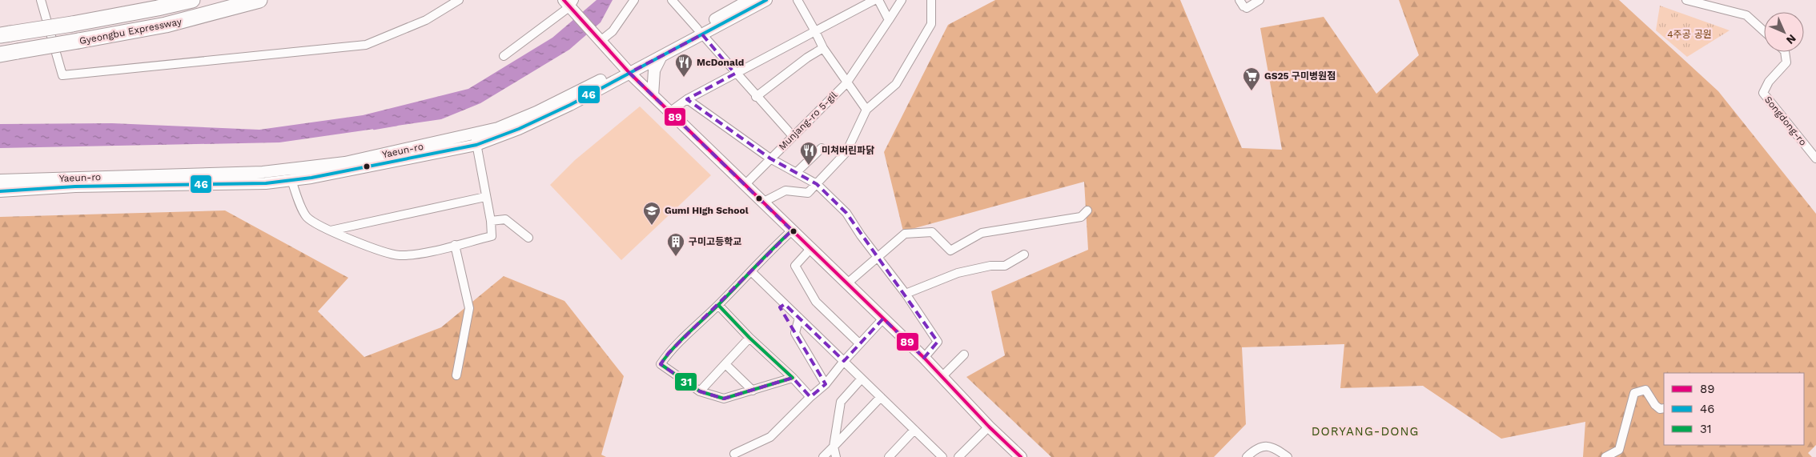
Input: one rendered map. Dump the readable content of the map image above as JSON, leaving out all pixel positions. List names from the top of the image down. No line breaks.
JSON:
{"streets":{"highway":["Gyeongbu Expressway"],"street":["Munjang-ro 5-gil","Songdong-ro","Yaeun-ro"]},"districts":["DORYANG-DONG"],"parks":["4주공 공원"],"places":{"restaurant":["McDonald","미쳐버린파닭"],"supermarket":["GS25 구미병원점"],"school or university":["Gumi High School"],"building":["구미고등학교"]},"lines":["transit line 89","transit line 46","transit line 31"],"legend":["89","46","31"],"north":"bottom right"}
